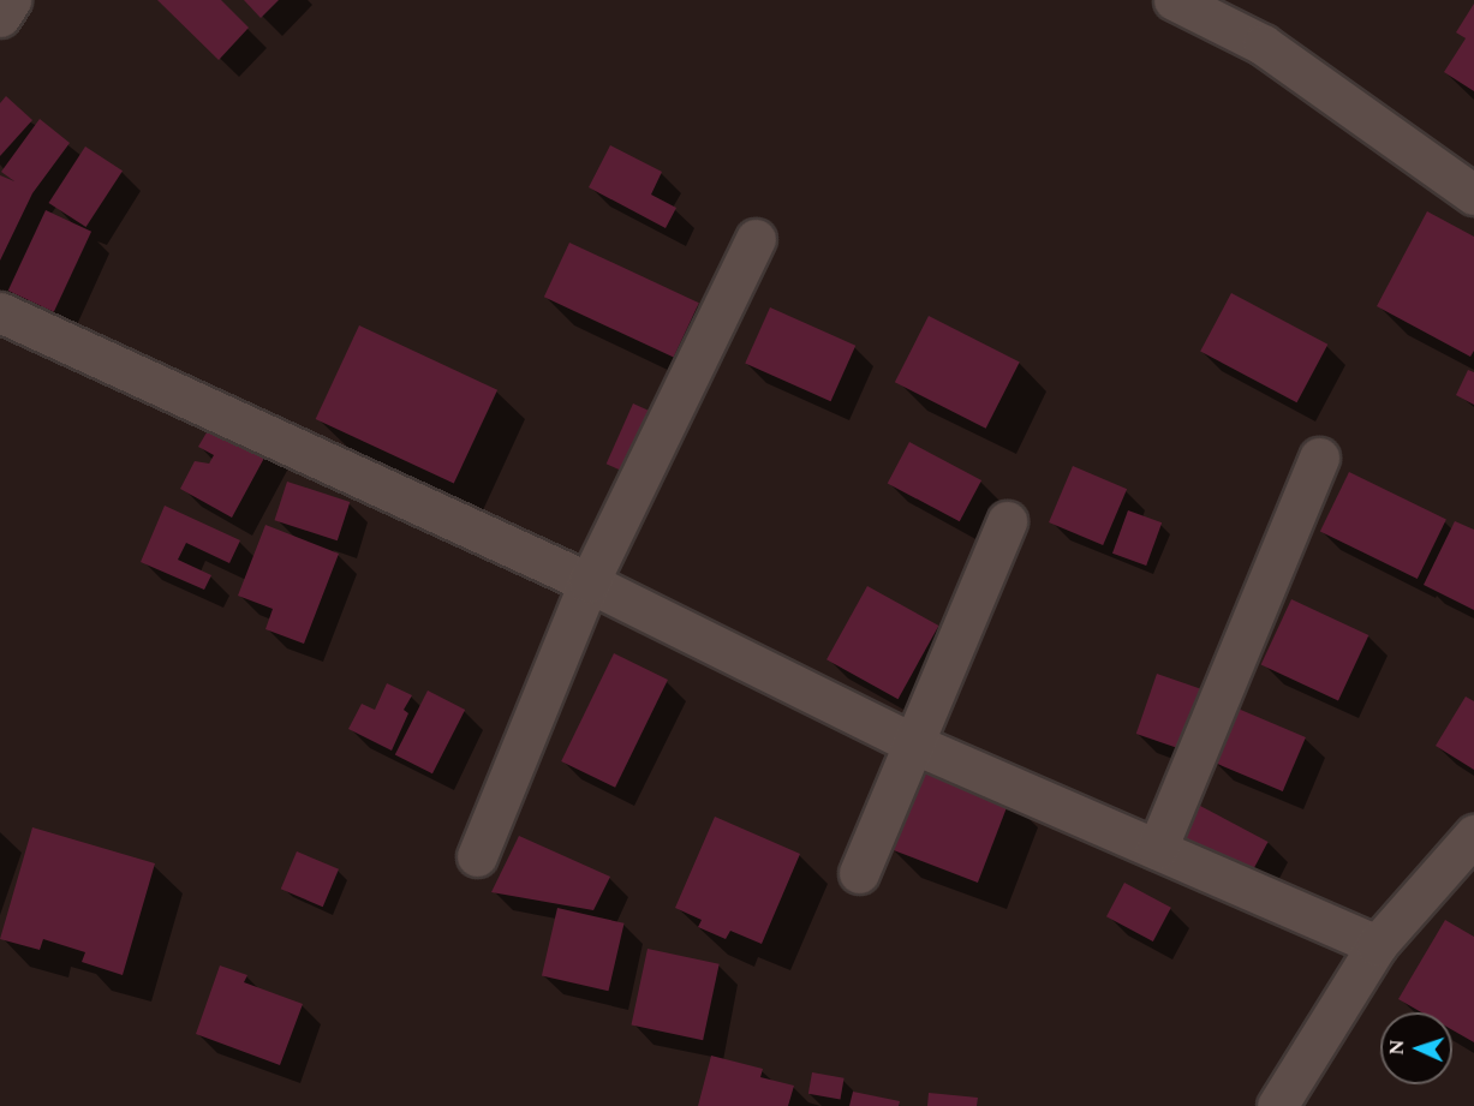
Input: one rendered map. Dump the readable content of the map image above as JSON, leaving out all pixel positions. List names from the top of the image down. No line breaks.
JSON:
{"north":"left"}
